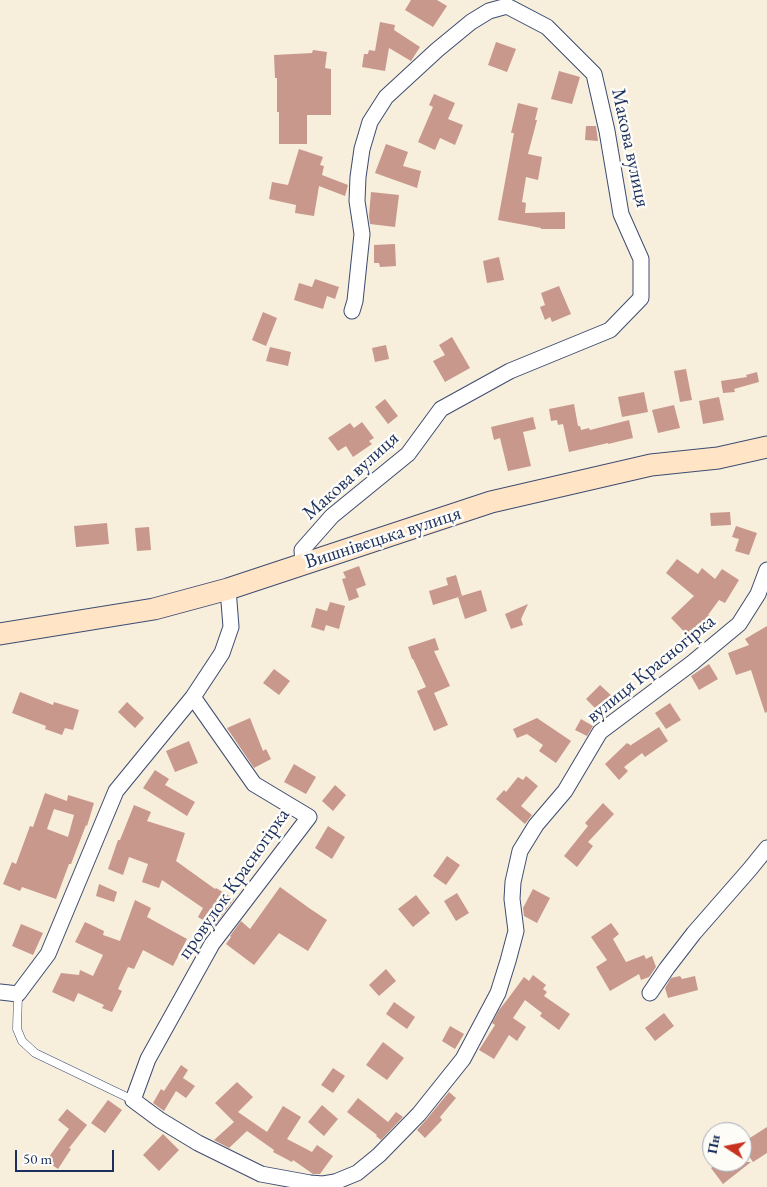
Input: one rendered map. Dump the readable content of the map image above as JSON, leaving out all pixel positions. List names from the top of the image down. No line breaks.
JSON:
{"streets":{"main road":["Вишнівецька вулиця"],"street":["Макова вулиця","вулиця Красногірка","провулок Красногірка"]},"crossings":[["Макова вулиця","Вишнівецька вулиця"],["вулиця Красногірка","провулок Красногірка"]],"scale_bar":"50 m","north":"left"}
